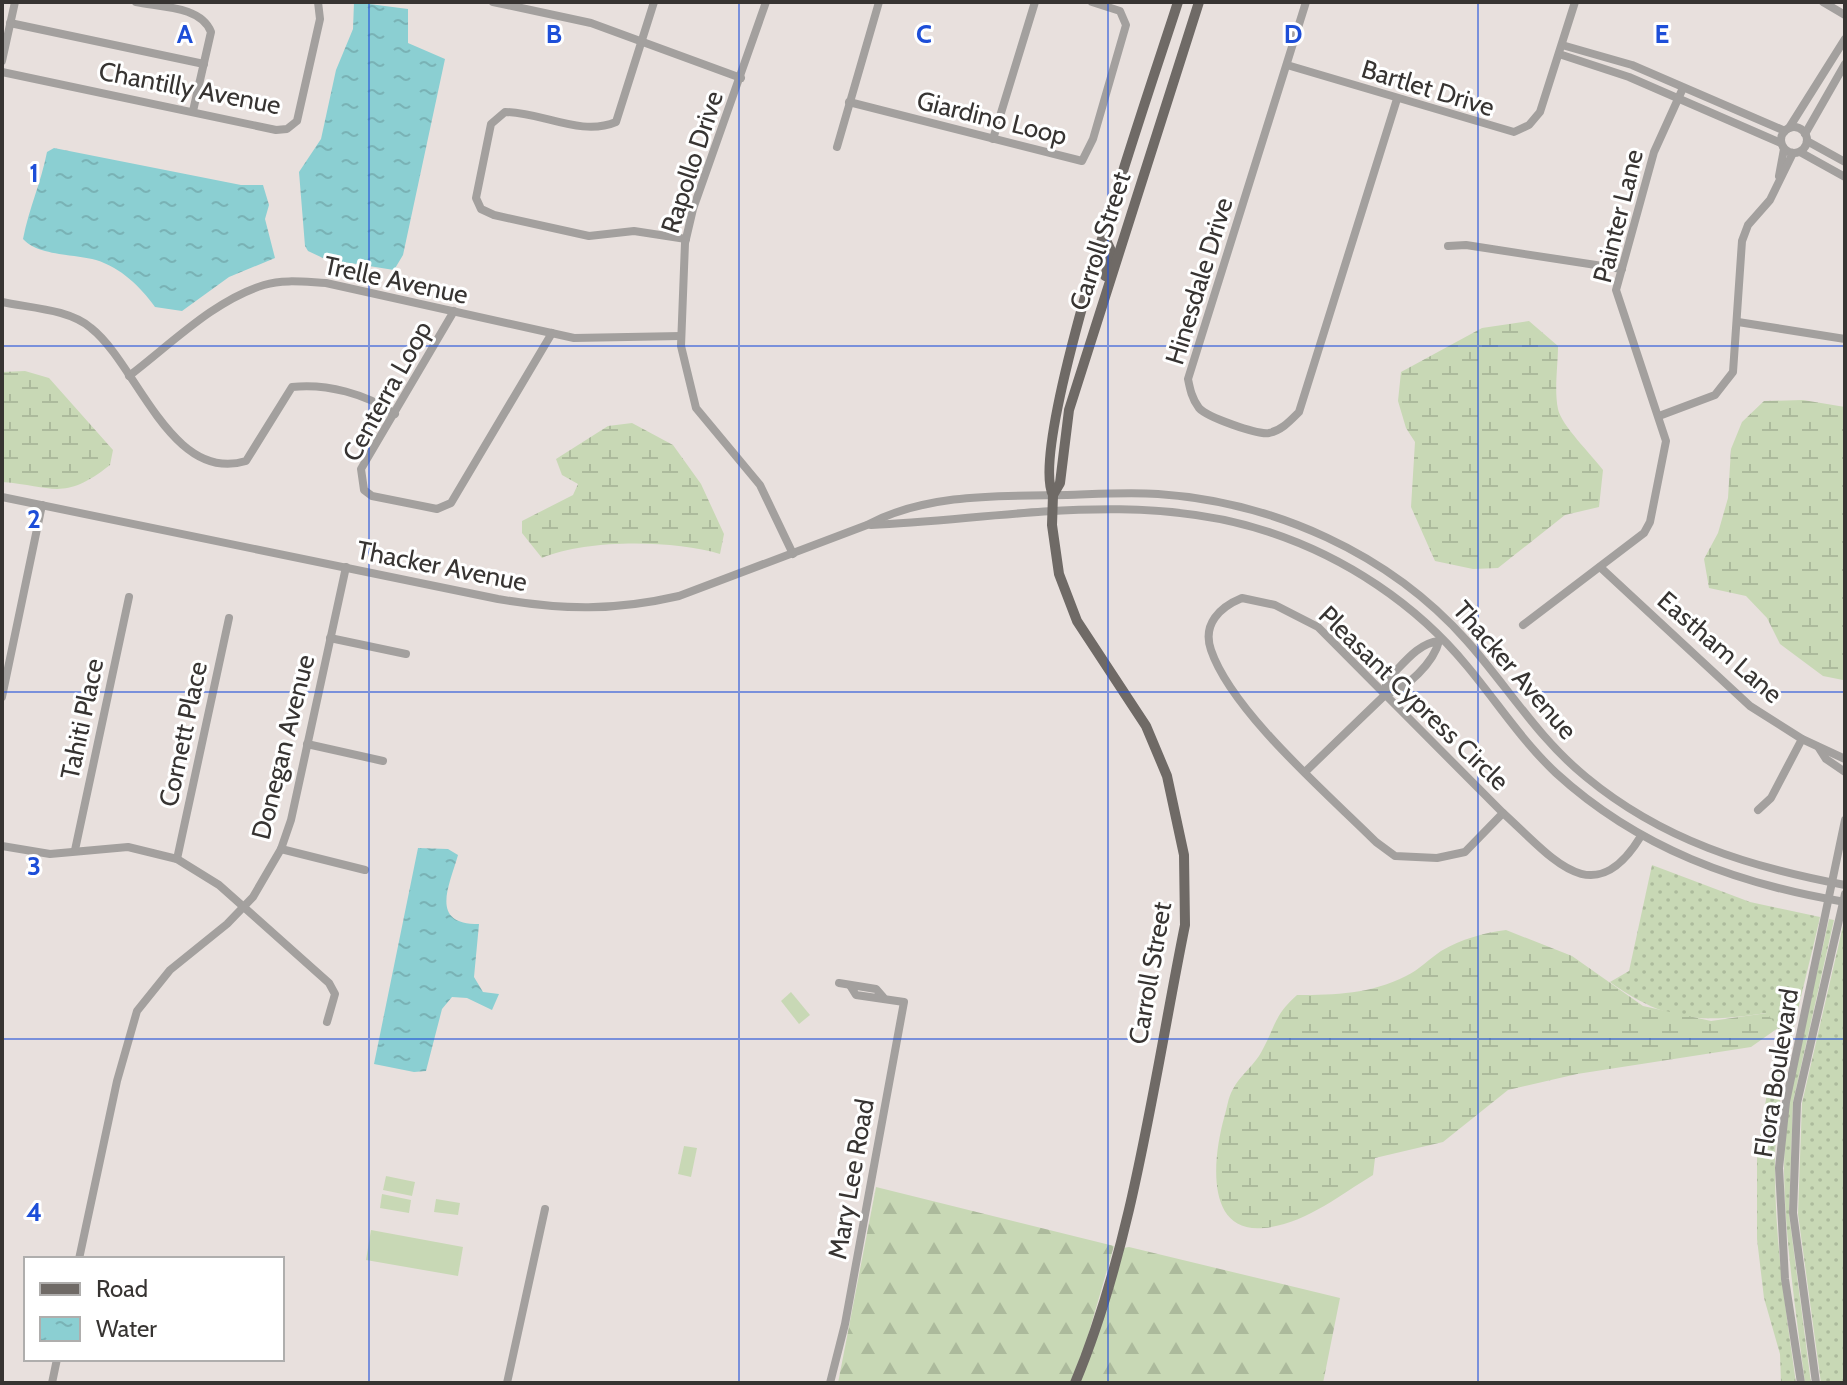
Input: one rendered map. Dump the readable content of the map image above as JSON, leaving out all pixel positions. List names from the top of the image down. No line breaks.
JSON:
{"streets":{"main road":["Carroll Street"],"street":["Chantilly Avenue","Bartlet Drive","Giardino Loop","Rapollo Drive","Painter Lane","Trelle Avenue","Hinesdale Drive","Centerra Loop","Thacker Avenue","Eastham Lane","Pleasant Cypress Circle","Tahiti Place","Cornett Place","Donegan Avenue","Flora Boulevard","Mary Lee Road"]},"crossings":[["Bartlet Drive","Hinesdale Drive"],["Rapollo Drive","Trelle Avenue"],["Rapollo Drive","Thacker Avenue"],["Painter Lane","Eastham Lane"],["Carroll Street","Thacker Avenue"],["Trelle Avenue","Centerra Loop"],["Thacker Avenue","Pleasant Cypress Circle"],["Thacker Avenue","Donegan Avenue"],["Thacker Avenue","Flora Boulevard"]],"legend":["Road","Water"],"grid":{"columns":["A","B","C","D","E"],"rows":["1","2","3","4"]}}
